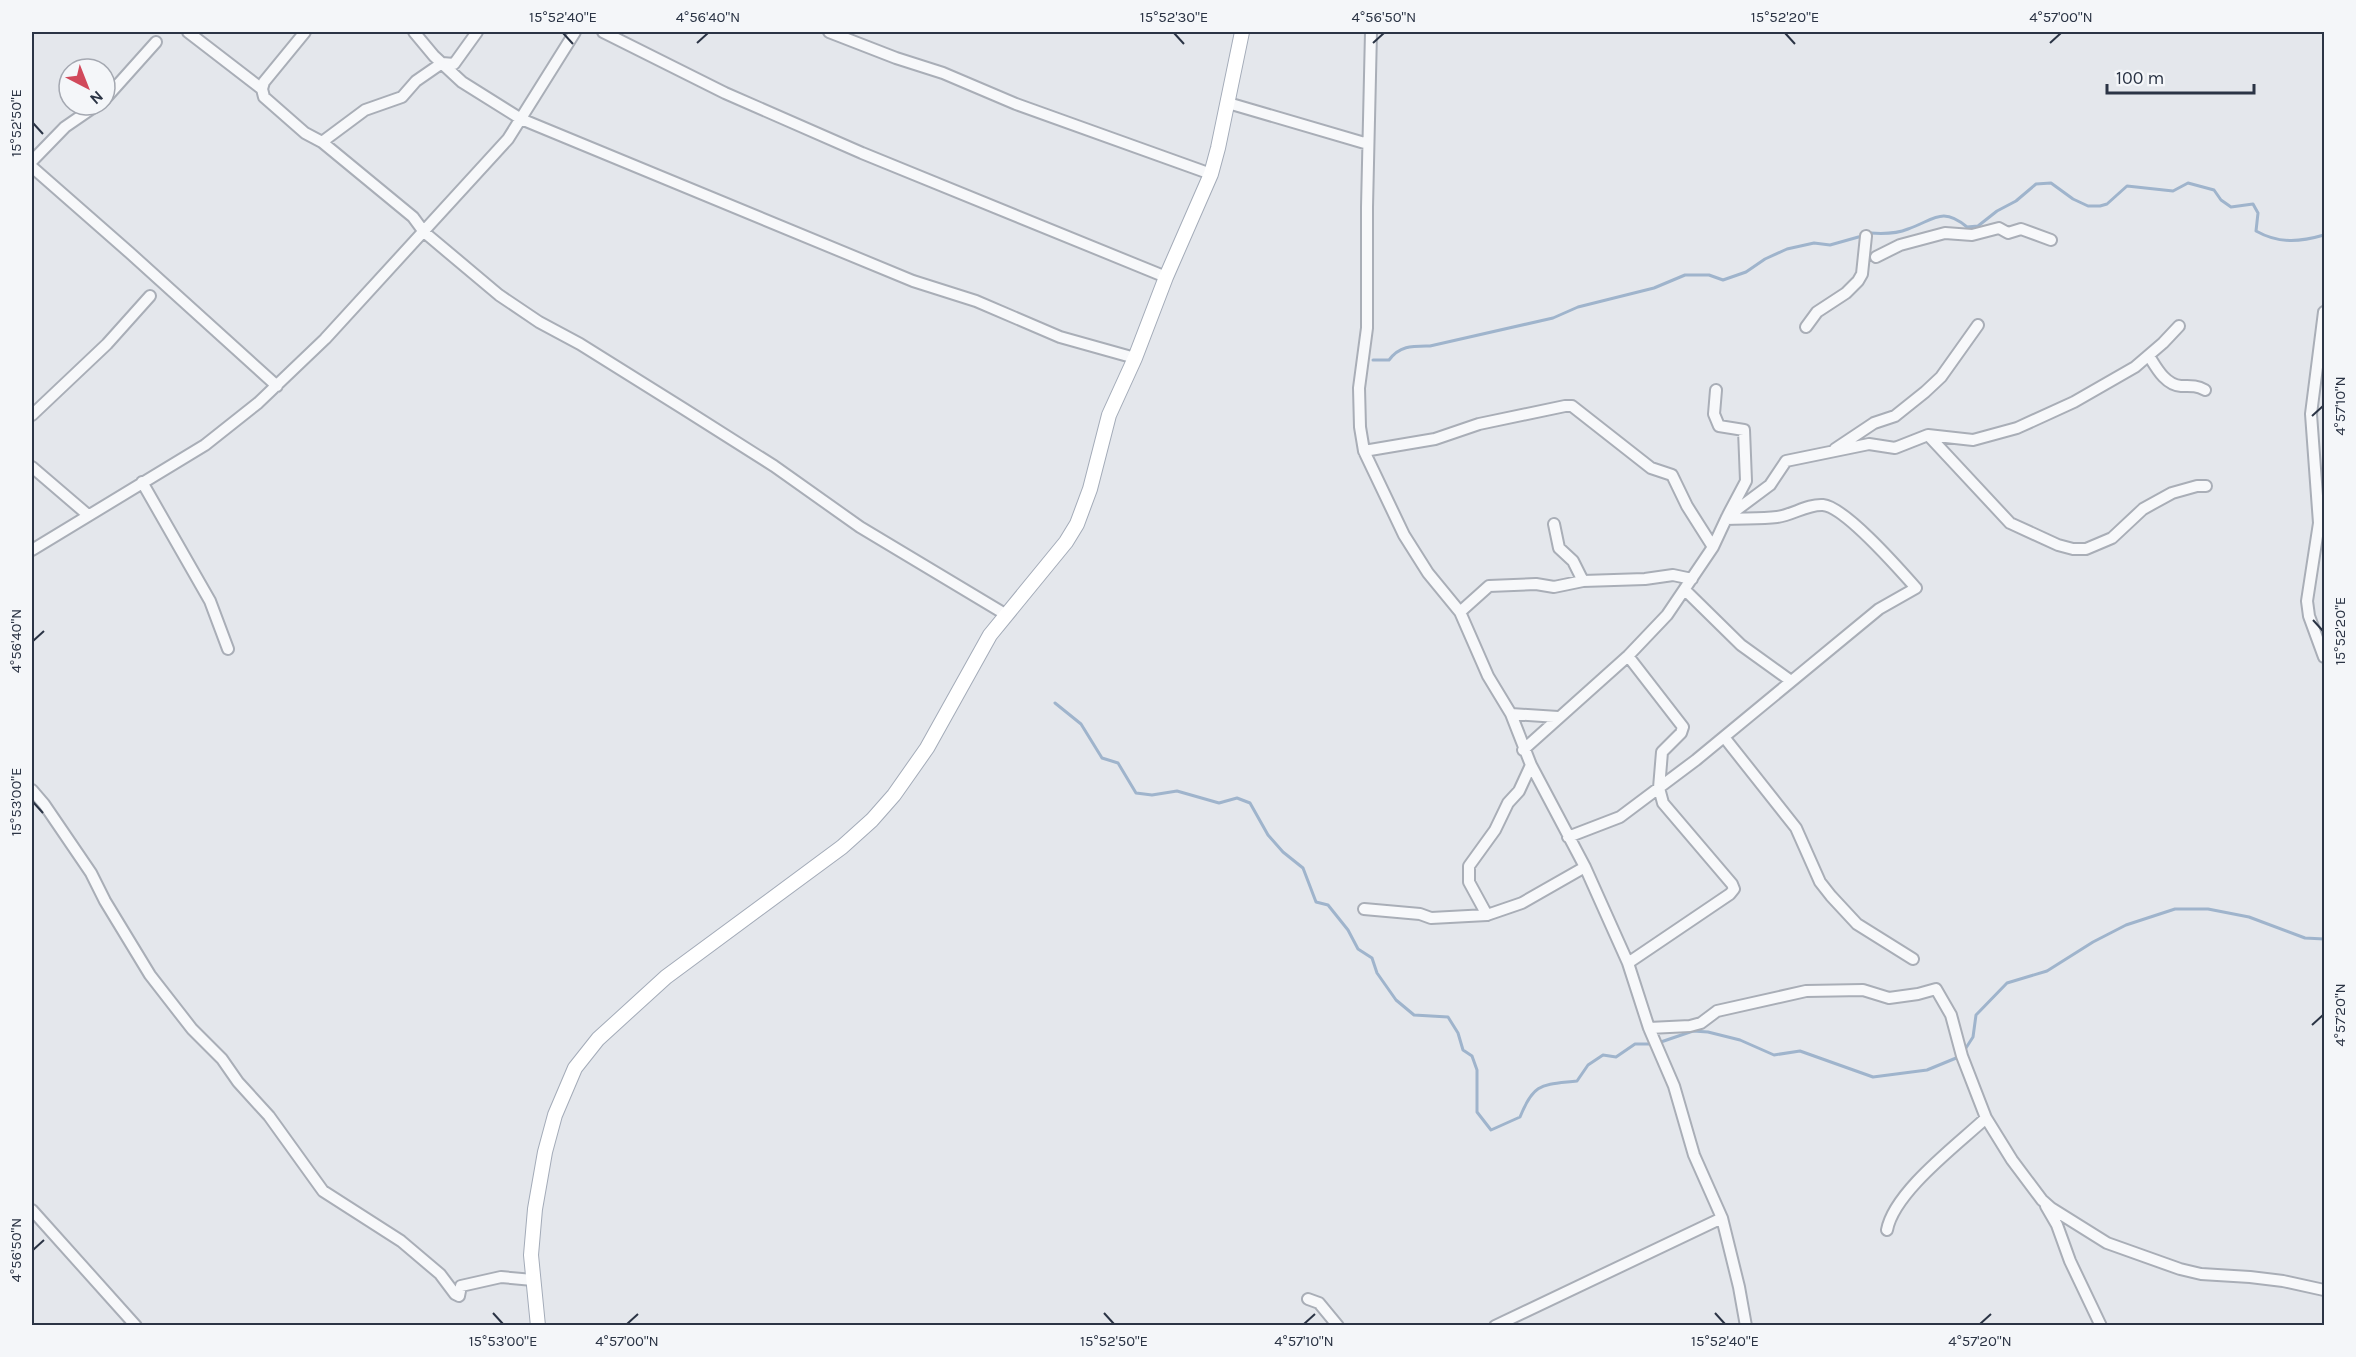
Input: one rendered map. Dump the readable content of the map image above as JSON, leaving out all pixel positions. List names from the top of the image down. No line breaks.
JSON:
{"scale_bar":"100 m","north":"bottom right","coordinates":["15°52'40\"E","4°56'40\"N","15°52'30\"E","4°56'50\"N","15°52'20\"E","4°57'00\"N","15°52'50\"E","4°57'10\"N","15°53'00\"E","4°57'20\"N"]}
